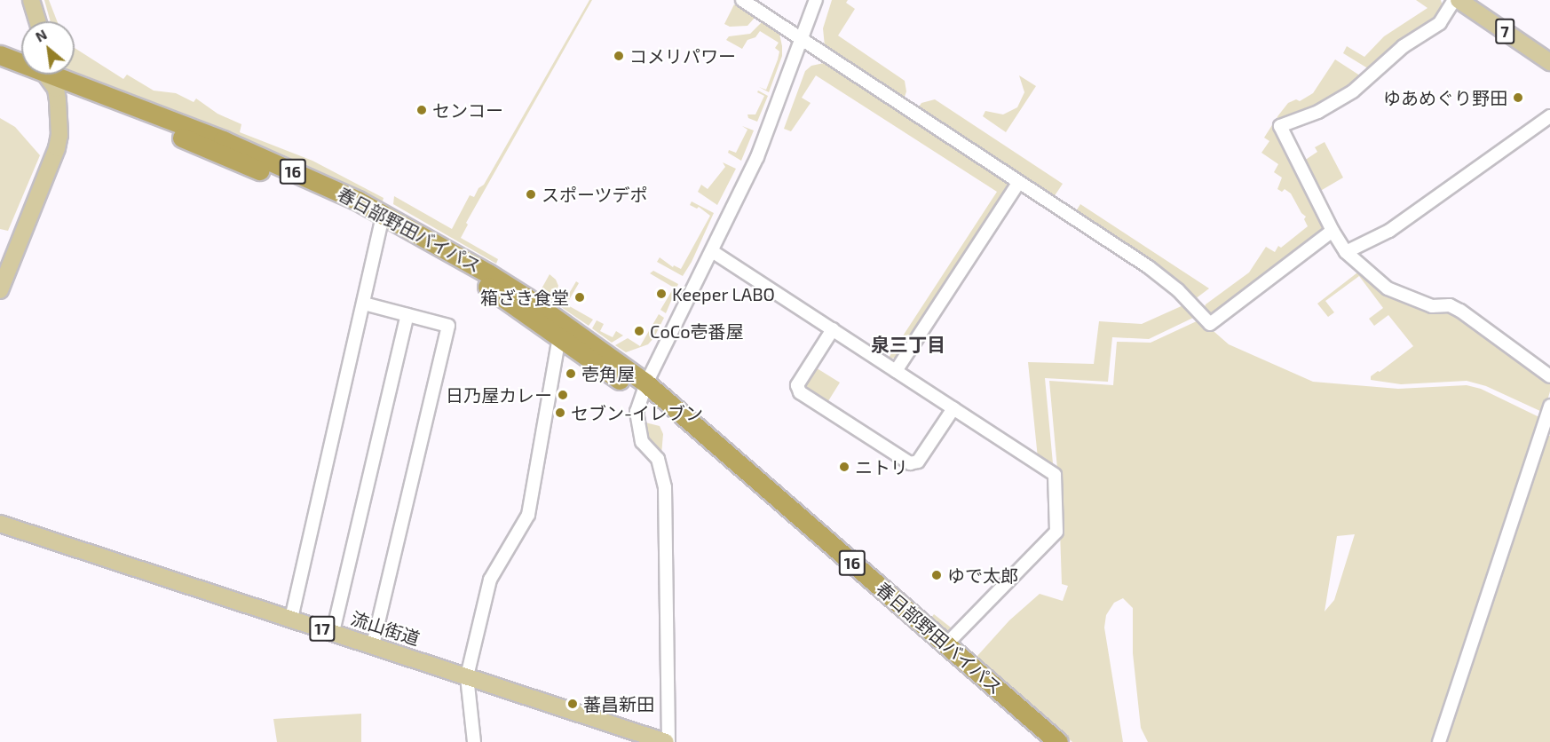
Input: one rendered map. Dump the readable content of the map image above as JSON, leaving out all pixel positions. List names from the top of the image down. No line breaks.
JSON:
{"streets":{"highway":["16","春日部野田バイパス"],"main road":["7","17","流山街道"]},"districts":["泉三丁目"],"places":["コメリパワー","ゆあめぐり野田","センコー","スポーツデポ","Keeper LABO","箱ざき食堂","CoCo壱番屋","壱角屋","日乃屋カレー","セブン-イレブン","ニトリ","ゆで太郎","蕃昌新田"],"north":"top left"}
